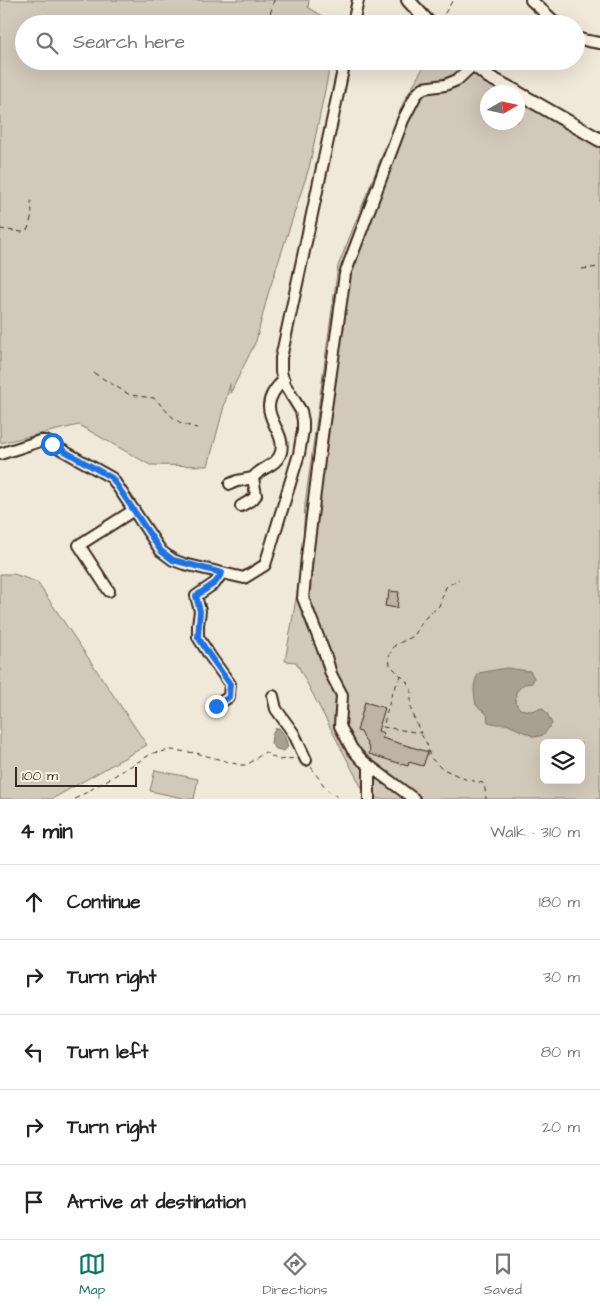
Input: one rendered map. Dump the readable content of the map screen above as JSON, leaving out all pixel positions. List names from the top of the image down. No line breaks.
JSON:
{"scale_bar":"100 m","north":"right","page":{"search":"Search here","scale":"100 m","heading":["4 min","Walk · 310 m"],"list":[["Continue","180 m"],["Turn right","30 m"],["Turn left","80 m"],["Turn right","20 m"],"Arrive at destination"],"nav":["Map","Directions","Saved"]}}
